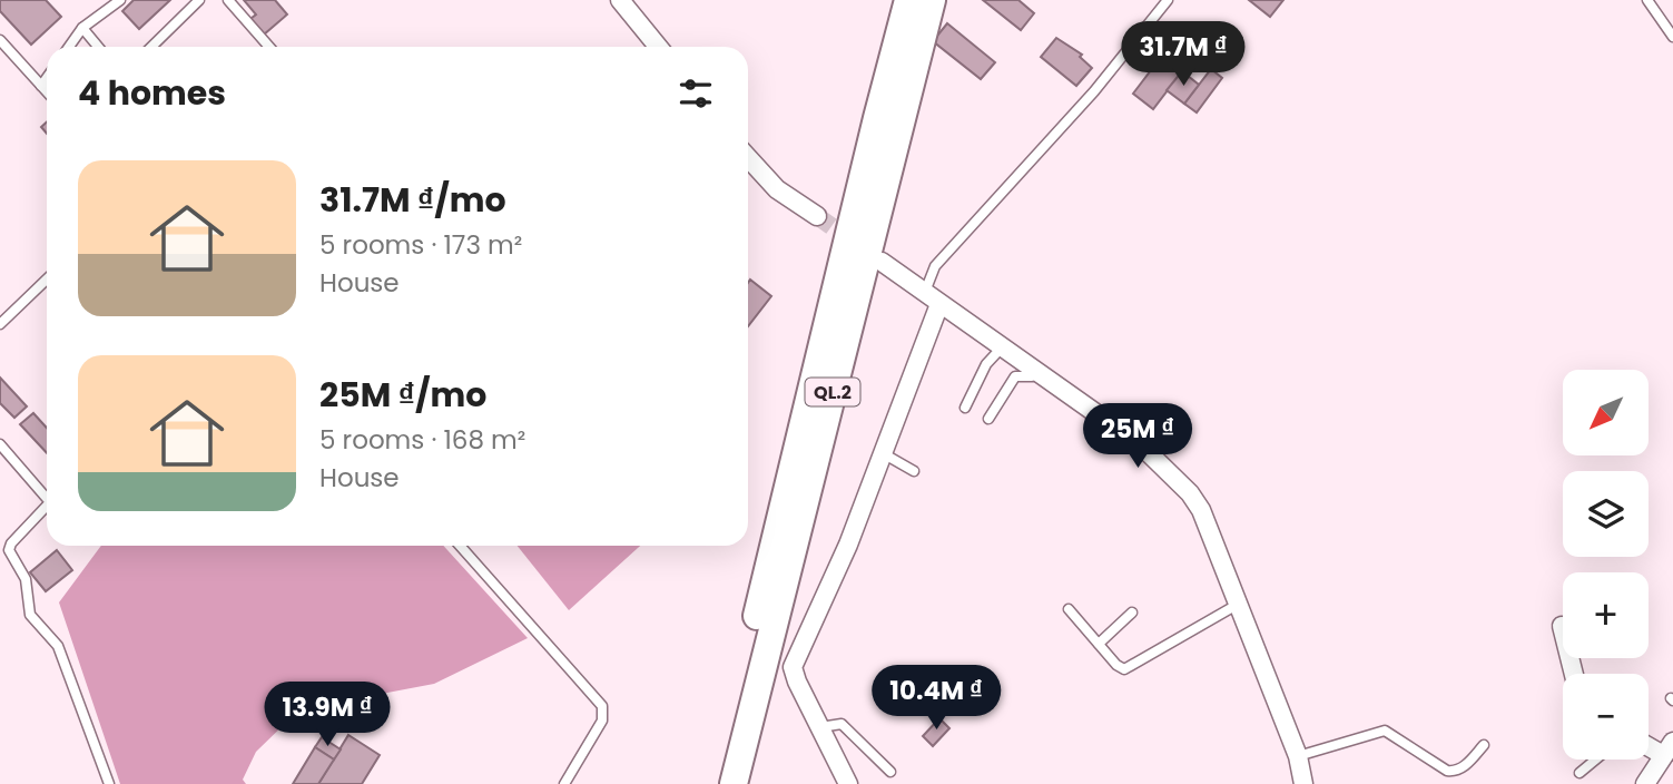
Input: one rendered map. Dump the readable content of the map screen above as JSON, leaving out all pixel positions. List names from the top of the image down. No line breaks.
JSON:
{"streets":{"highway":["QL.2"]},"north":"bottom left","page":{"price":["31.7M ₫","25M ₫","10.4M ₫","13.9M ₫"],"heading":"4 homes","list":[{"name":"31.7M ₫/mo","note":"5 rooms · 173 m² · House"},{"name":"25M ₫/mo","note":"5 rooms · 168 m² · House"}],"map_buttons":["+","−"]}}
